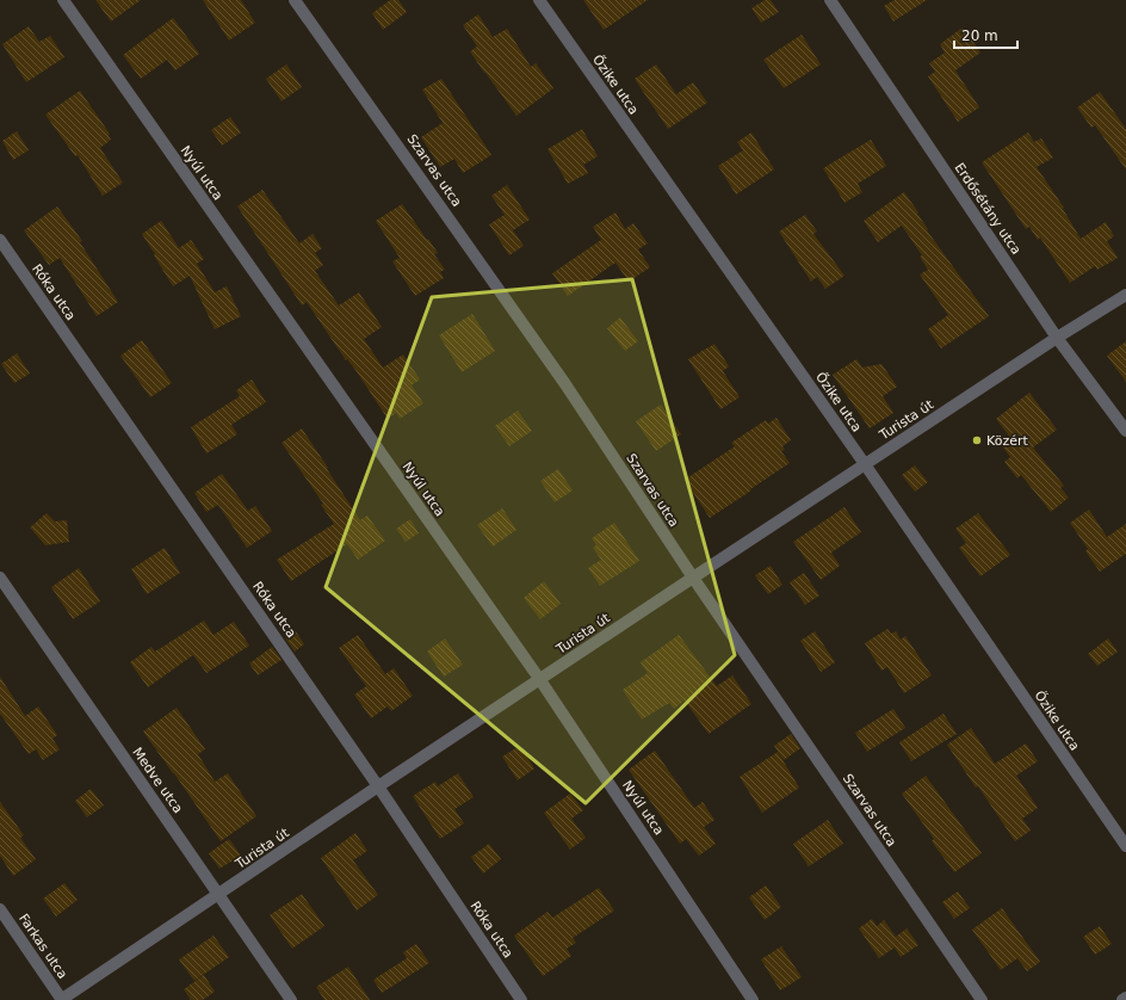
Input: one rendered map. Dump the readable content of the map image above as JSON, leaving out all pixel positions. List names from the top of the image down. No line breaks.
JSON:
{"streets":{"street":["Őzike utca","Szarvas utca","Nyúl utca","Erdősétány utca","Róka utca","Turista út","Medve utca","Farkas utca"]},"crossings":[["Őzike utca","Turista út"],["Szarvas utca","Turista út"],["Nyúl utca","Turista út"],["Erdősétány utca","Turista út"],["Róka utca","Turista út"],["Turista út","Medve utca"],["Turista út","Farkas utca"]],"places":["Közért"],"scale_bar":"20 m"}
